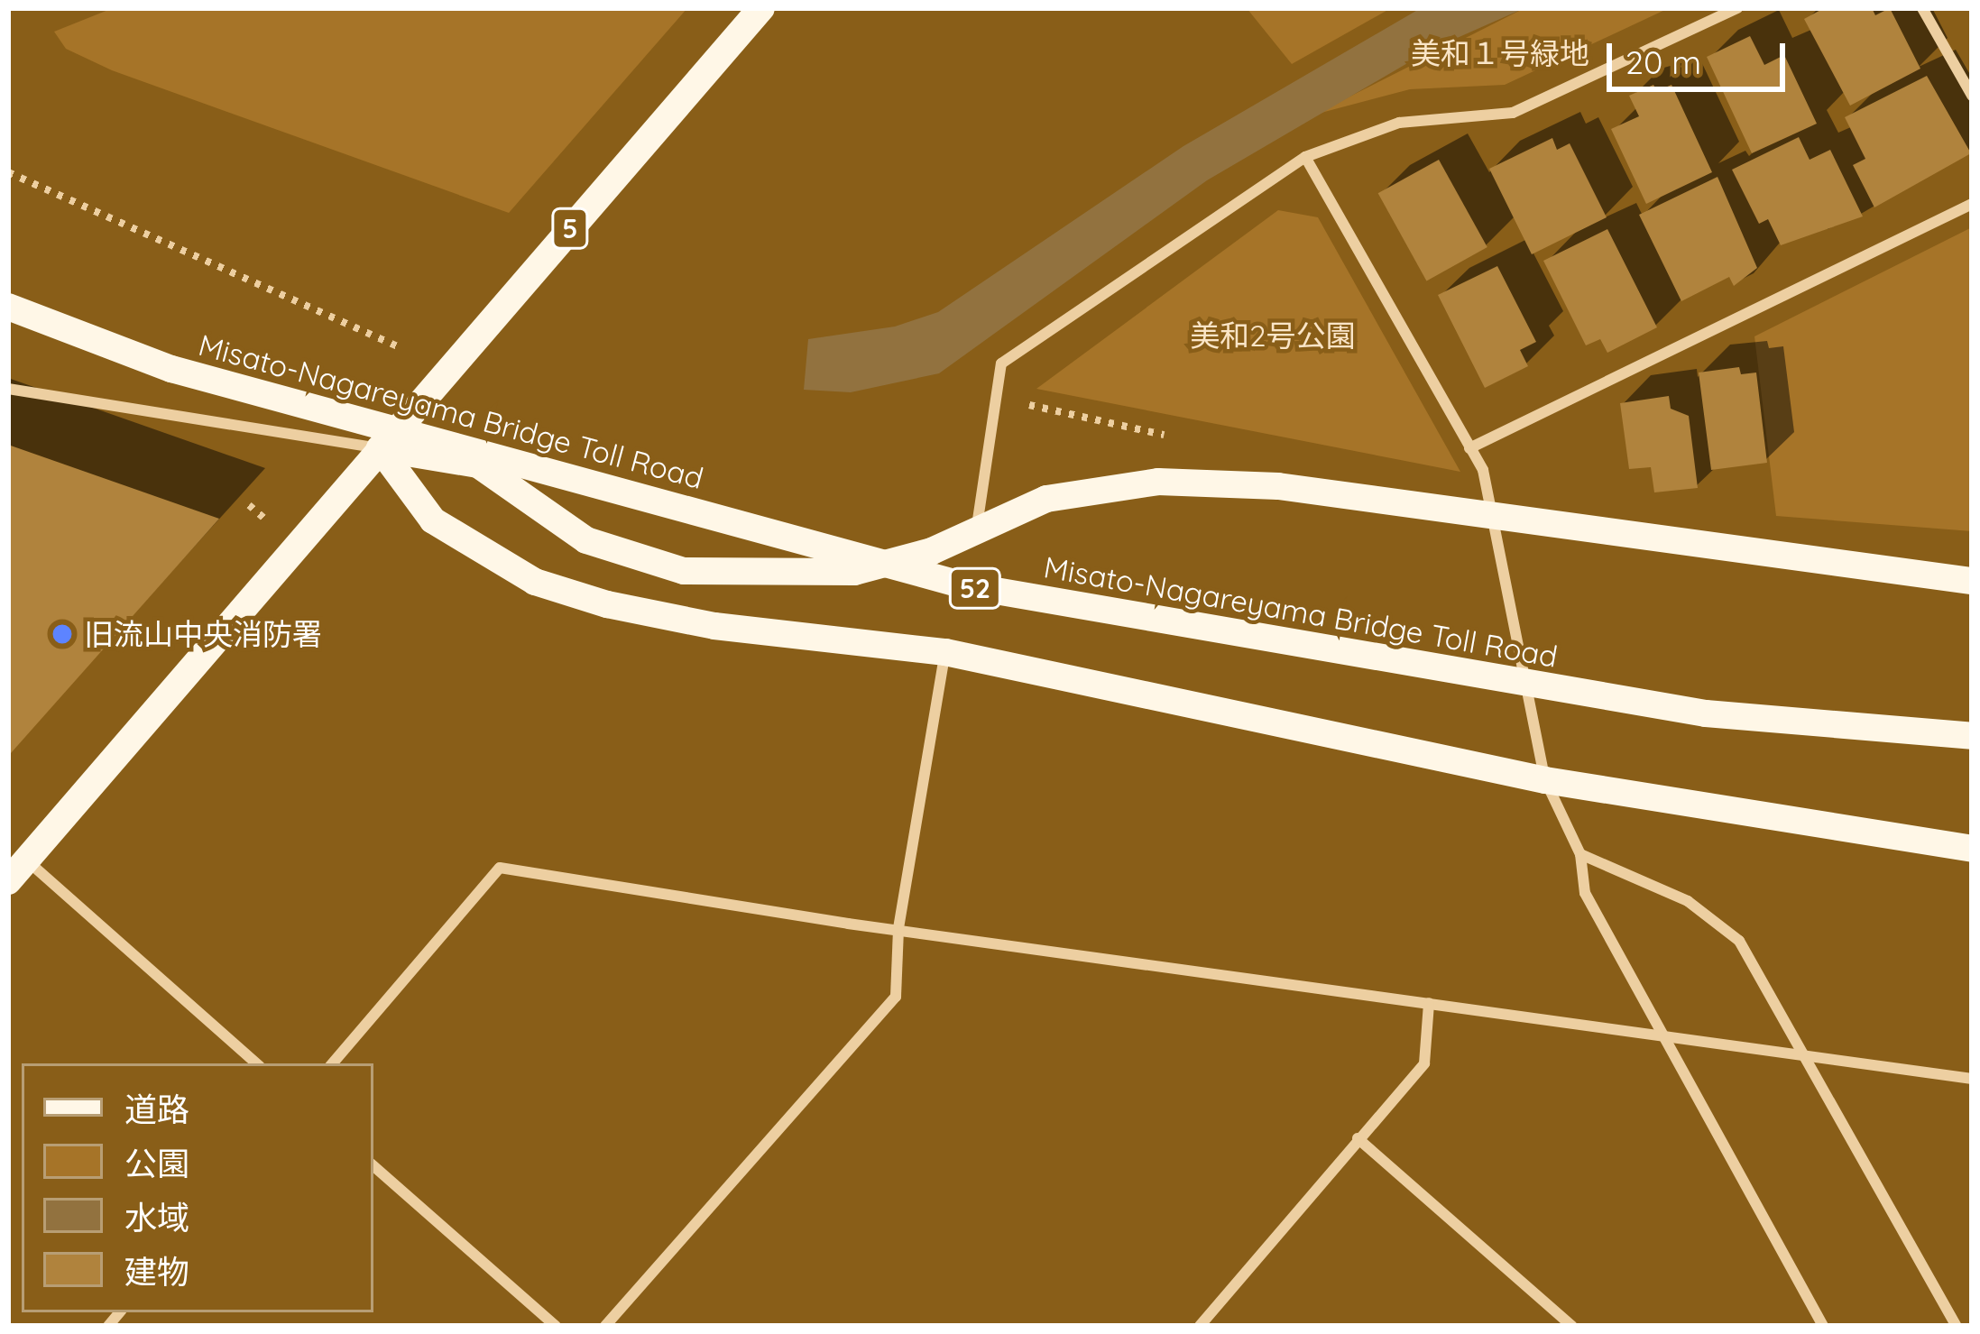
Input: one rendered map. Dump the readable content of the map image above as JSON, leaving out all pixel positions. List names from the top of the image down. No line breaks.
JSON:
{"streets":{"main road":["5","Misato-Nagareyama Bridge Toll Road","52"]},"parks":["美和１号緑地","美和2号公園"],"places":["旧流山中央消防署"],"legend":["道路","公園","水域","建物"],"scale_bar":"20 m"}
